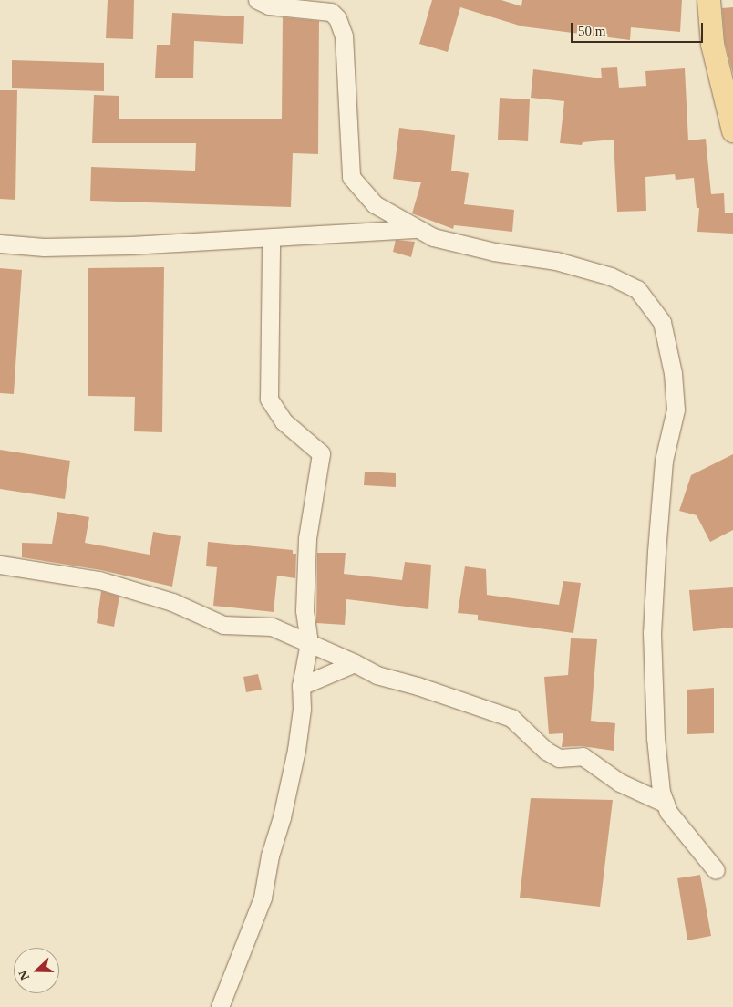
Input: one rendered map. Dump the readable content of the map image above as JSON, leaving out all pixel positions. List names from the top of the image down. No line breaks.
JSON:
{"scale_bar":"50 m","north":"left"}
